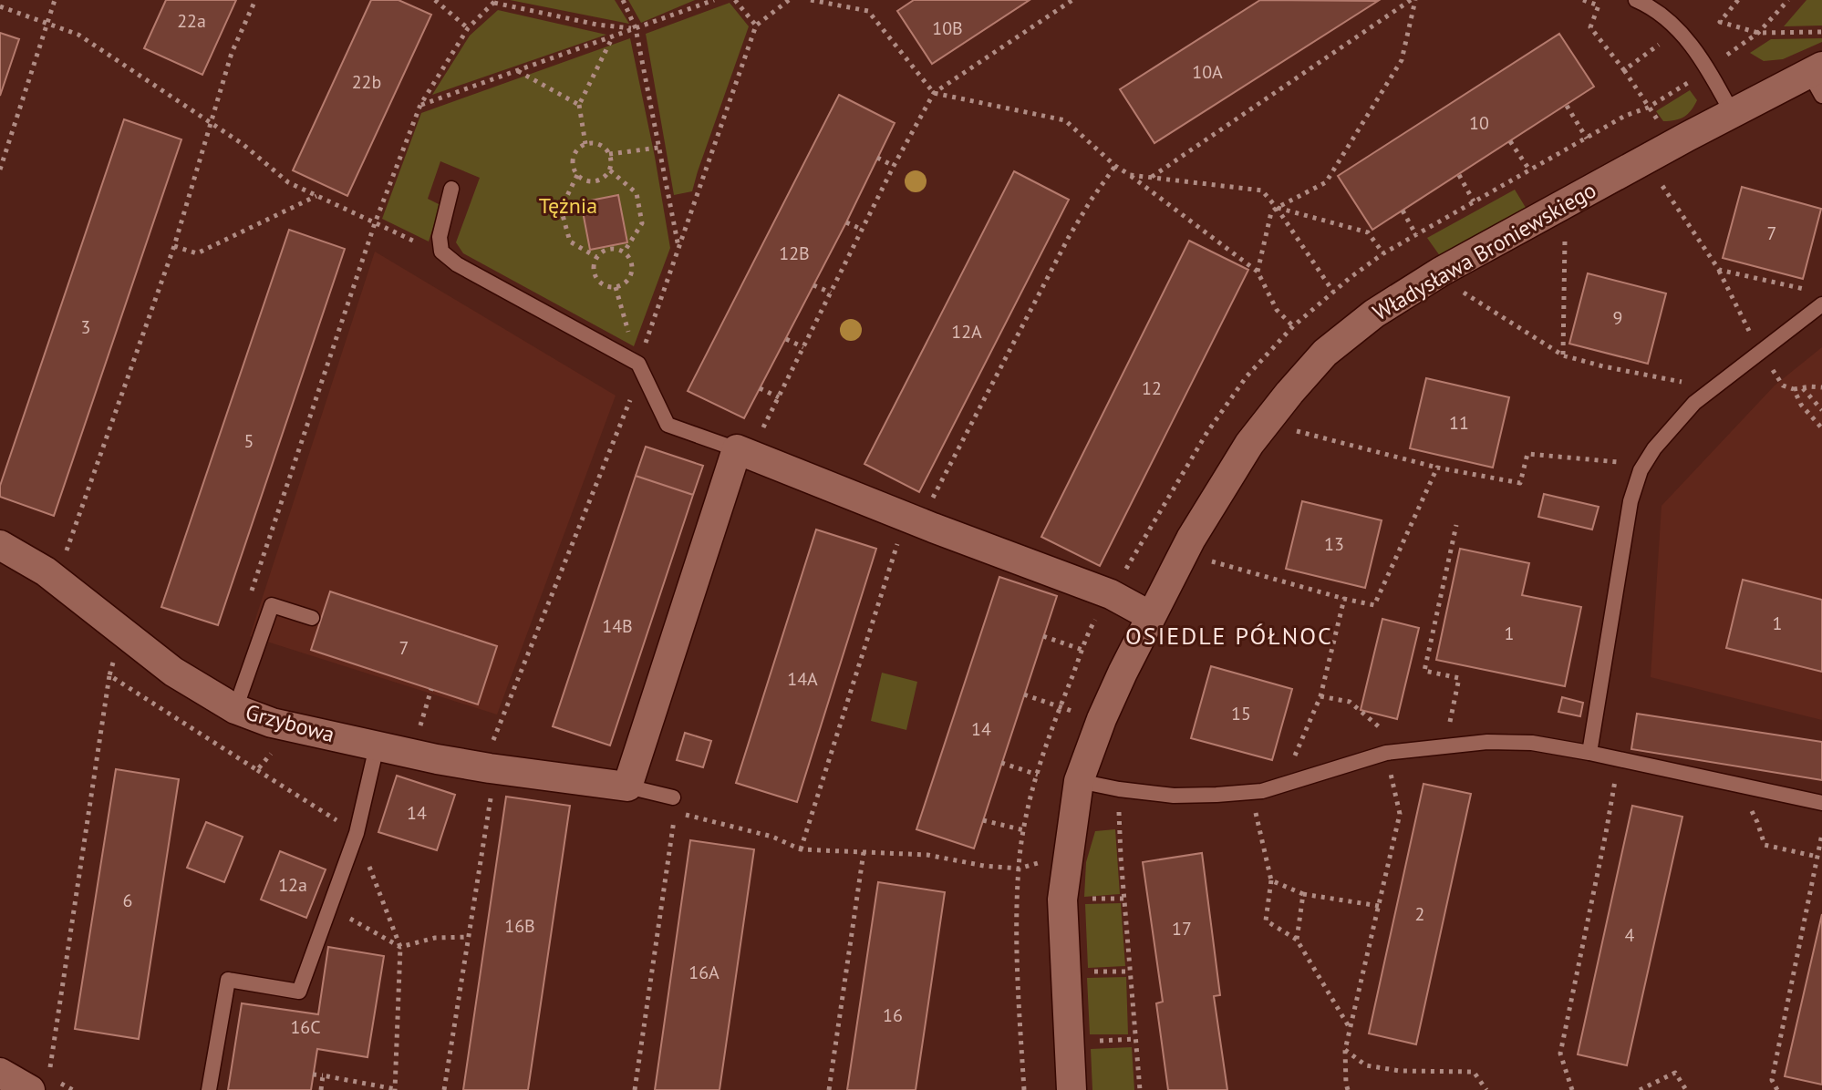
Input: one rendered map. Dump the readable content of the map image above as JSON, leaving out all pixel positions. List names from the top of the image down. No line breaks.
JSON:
{"streets":{"street":["Władysława Broniewskiego","Grzybowa"]},"districts":["OSIEDLE PÓŁNOC"],"parks":["Tężnia"],"house_numbers":["22a","10B","10A","22b","10","7","12B","9","3","12A","12","11","5","13","1","14B","1","7","14A","15","14","14","12a","6","2","16B","17","4","16A","16","16C"]}
